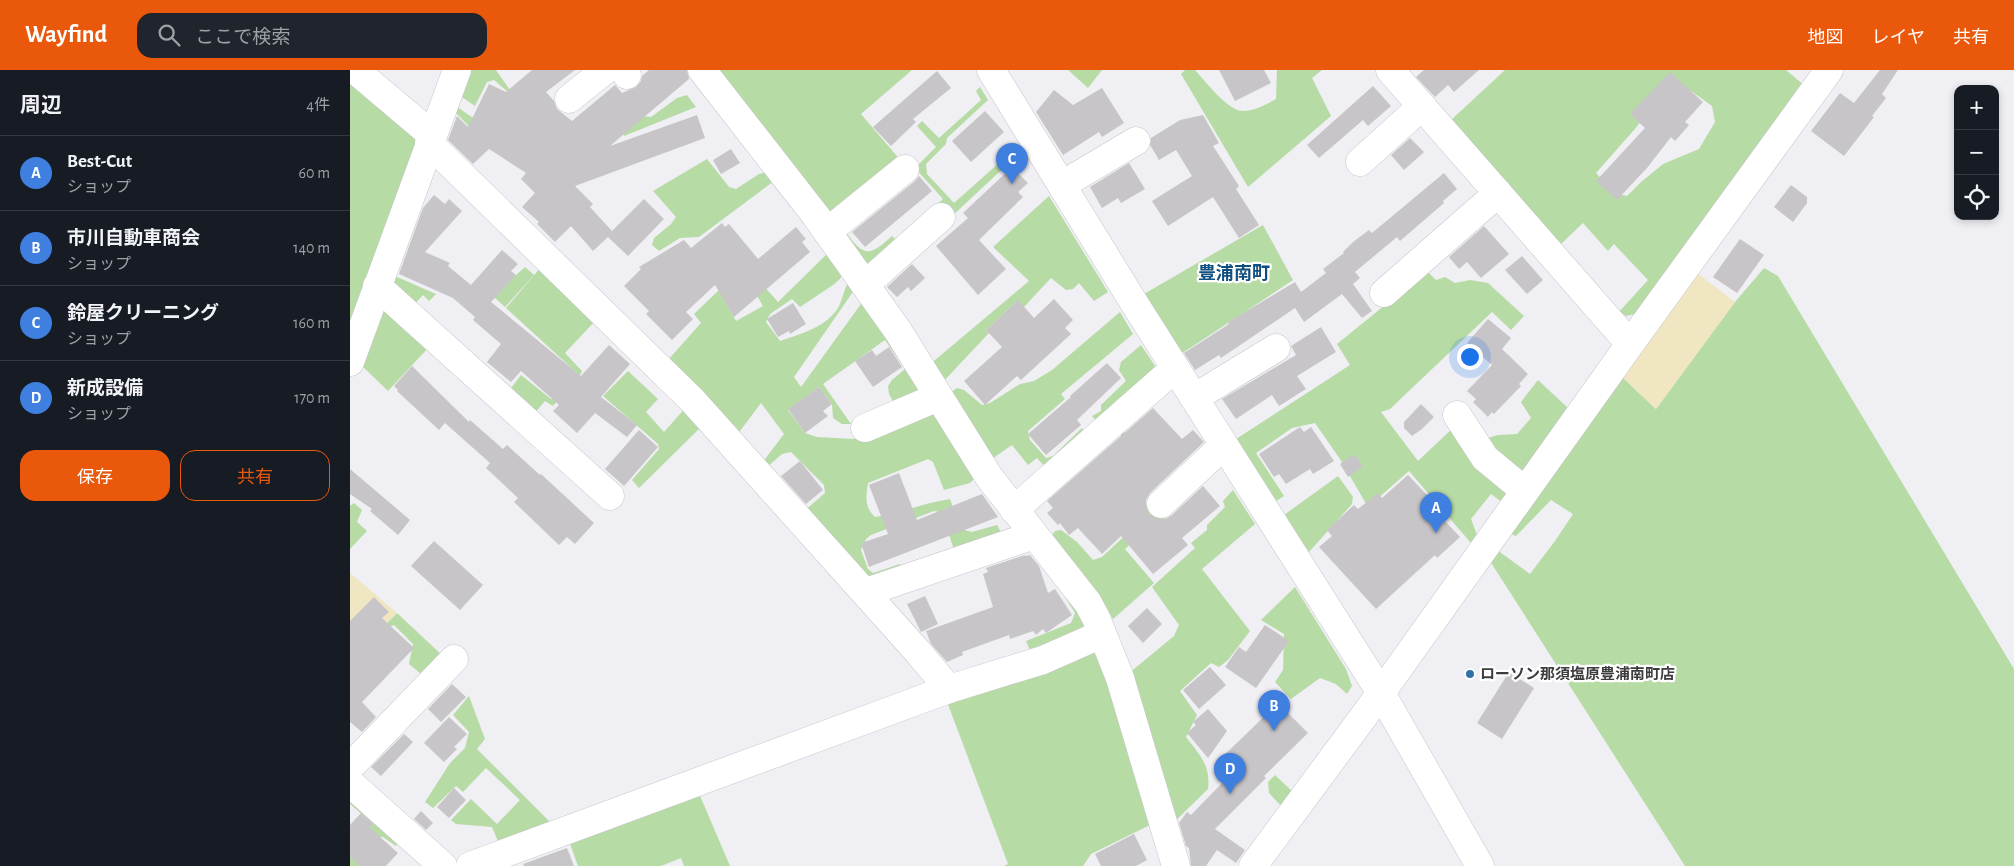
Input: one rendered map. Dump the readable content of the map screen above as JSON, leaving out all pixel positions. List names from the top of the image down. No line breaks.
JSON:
{"districts":["豊浦南町"],"places":["ローソン那須塩原豊浦南町店"],"page":{"header":"Wayfind","search":"ここで検索","nav":["地図","レイヤ","共有"],"heading":["周辺","4件"],"map_buttons":["+","−"],"list":[{"mark":"A","name":"Best-Cut","note":"ショップ","value":"60 m"},{"mark":"B","name":"市川自動車商会","note":"ショップ","value":"140 m"},{"mark":"C","name":"鈴屋クリーニング","note":"ショップ","value":"160 m"},{"mark":"D","name":"新成設備","note":"ショップ","value":"170 m"}],"pins":["C","A","B","D"],"buttons":["保存","共有"]}}
